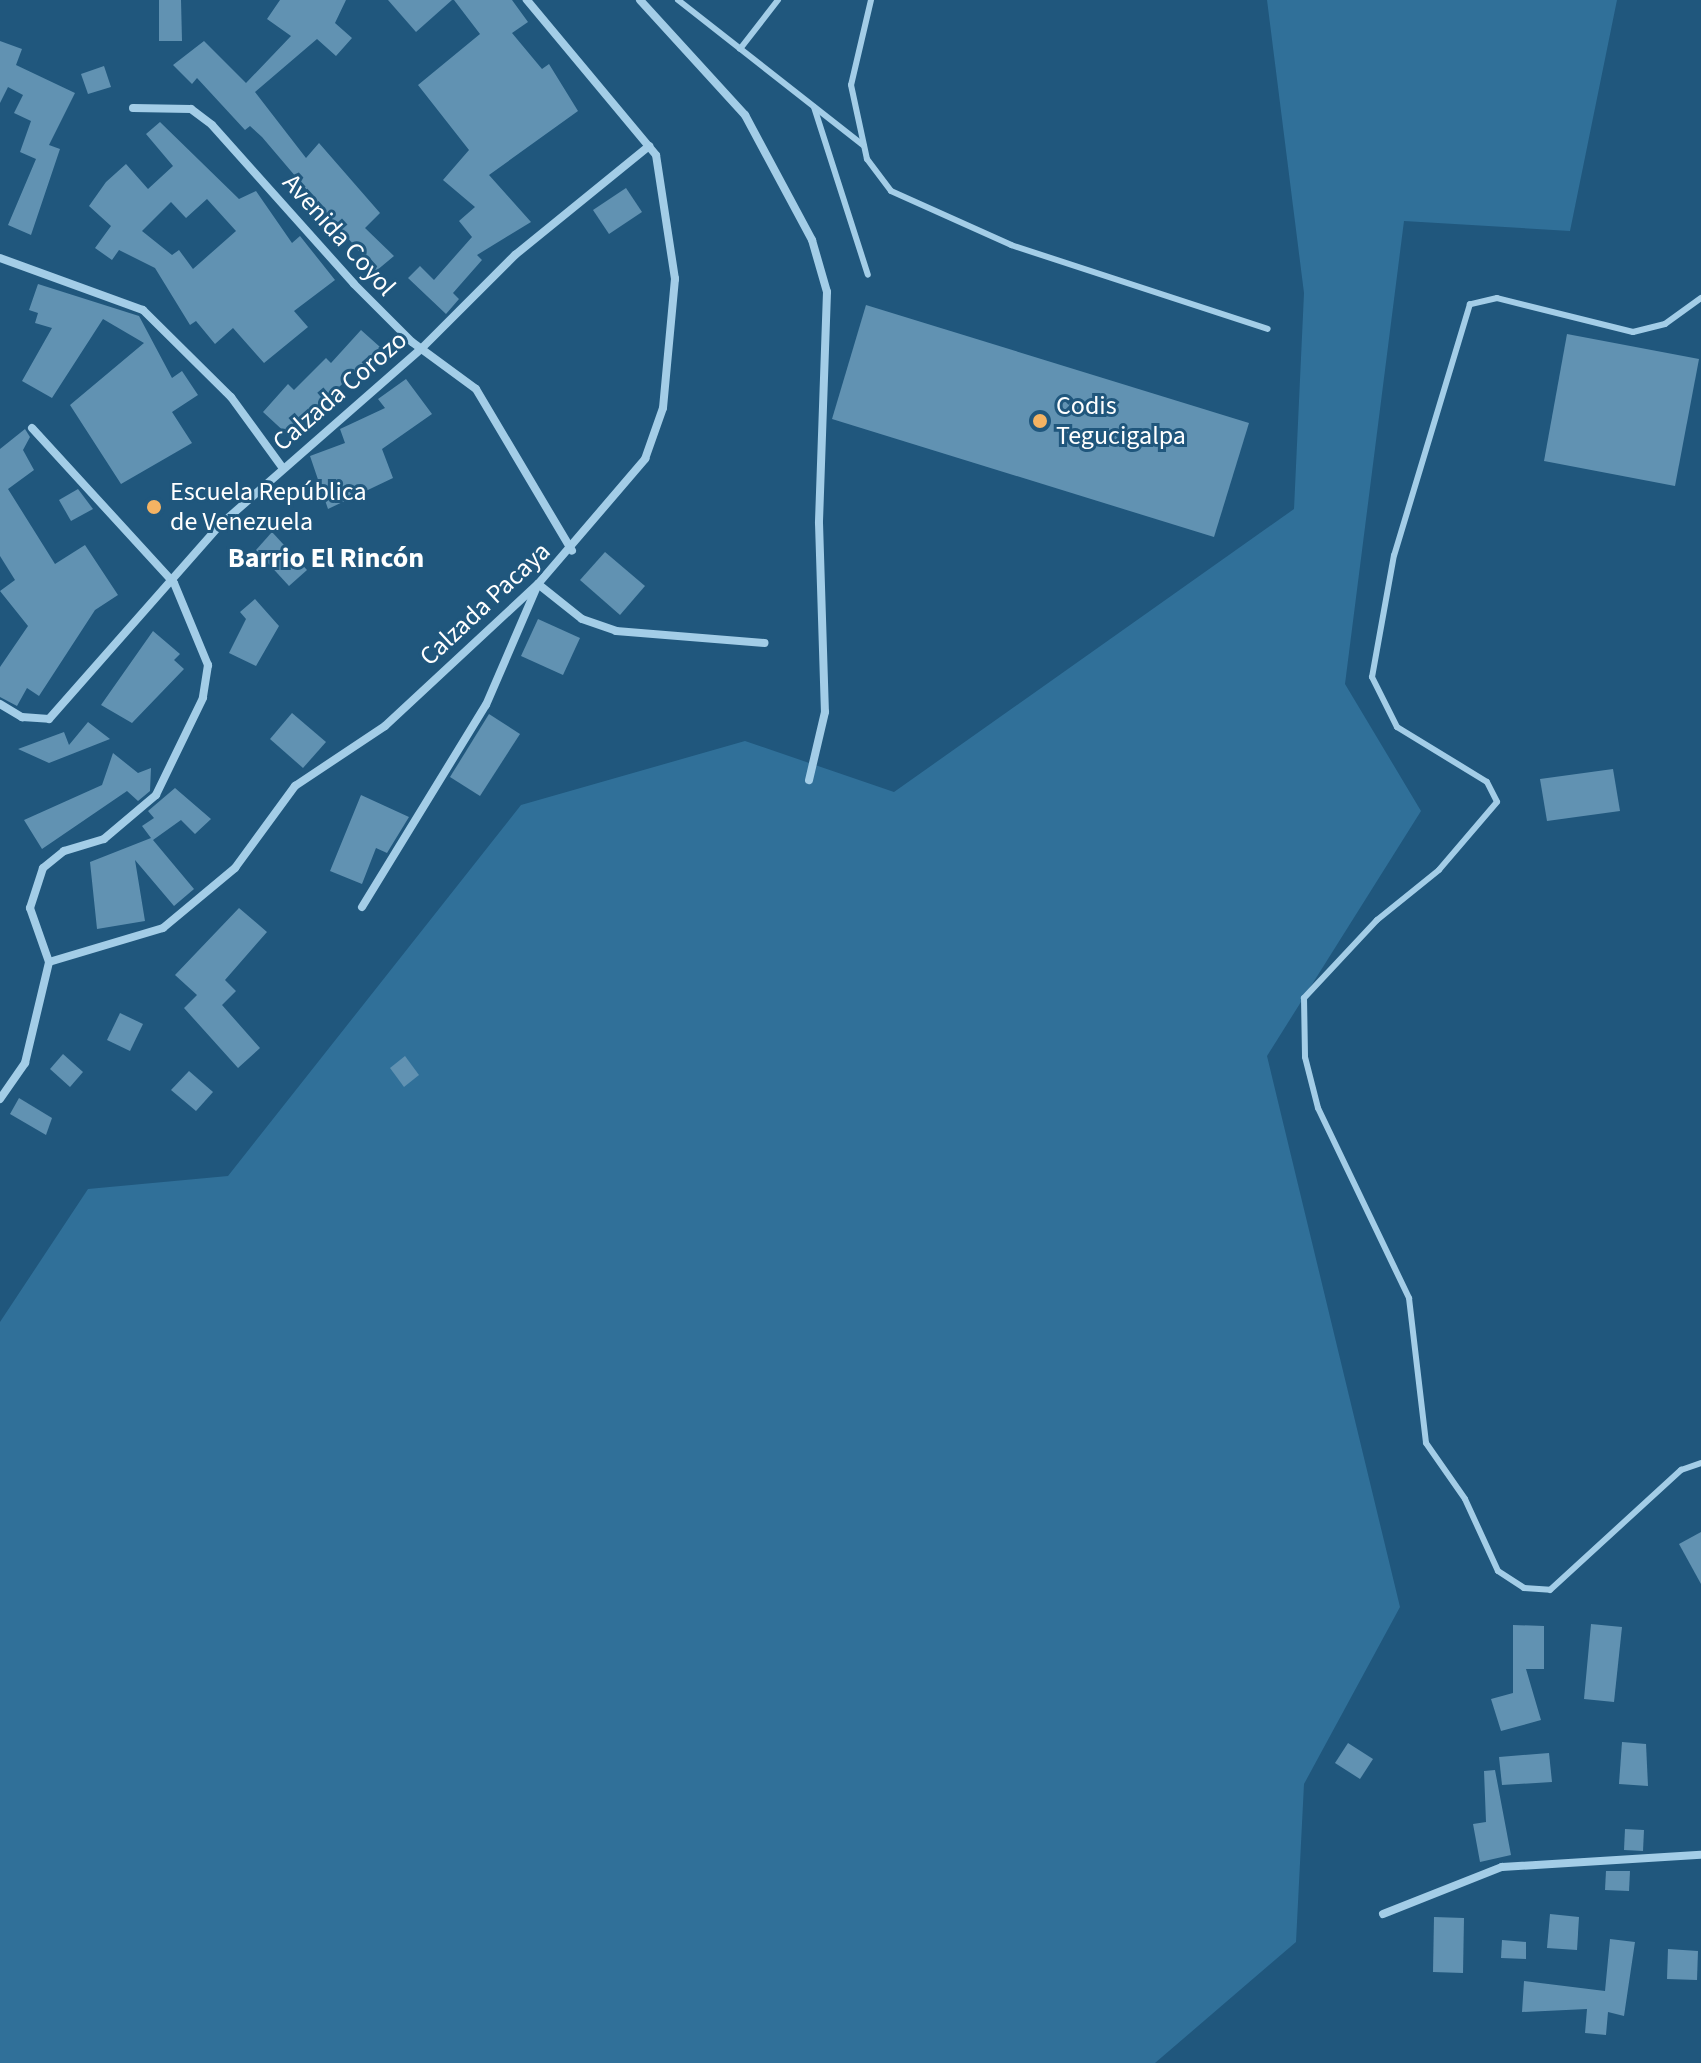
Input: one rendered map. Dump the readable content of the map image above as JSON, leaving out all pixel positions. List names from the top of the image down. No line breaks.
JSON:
{"streets":{"street":["Avenida Coyol","Calzada Corozo","Calzada Pacaya"]},"crossings":[["Avenida Coyol","Calzada Corozo"],["Avenida Coyol","Calzada Pacaya"],["Calzada Corozo","Calzada Pacaya"]],"districts":["Barrio El Rincón"],"places":["Codis Tegucigalpa","Escuela República de Venezuela"]}
